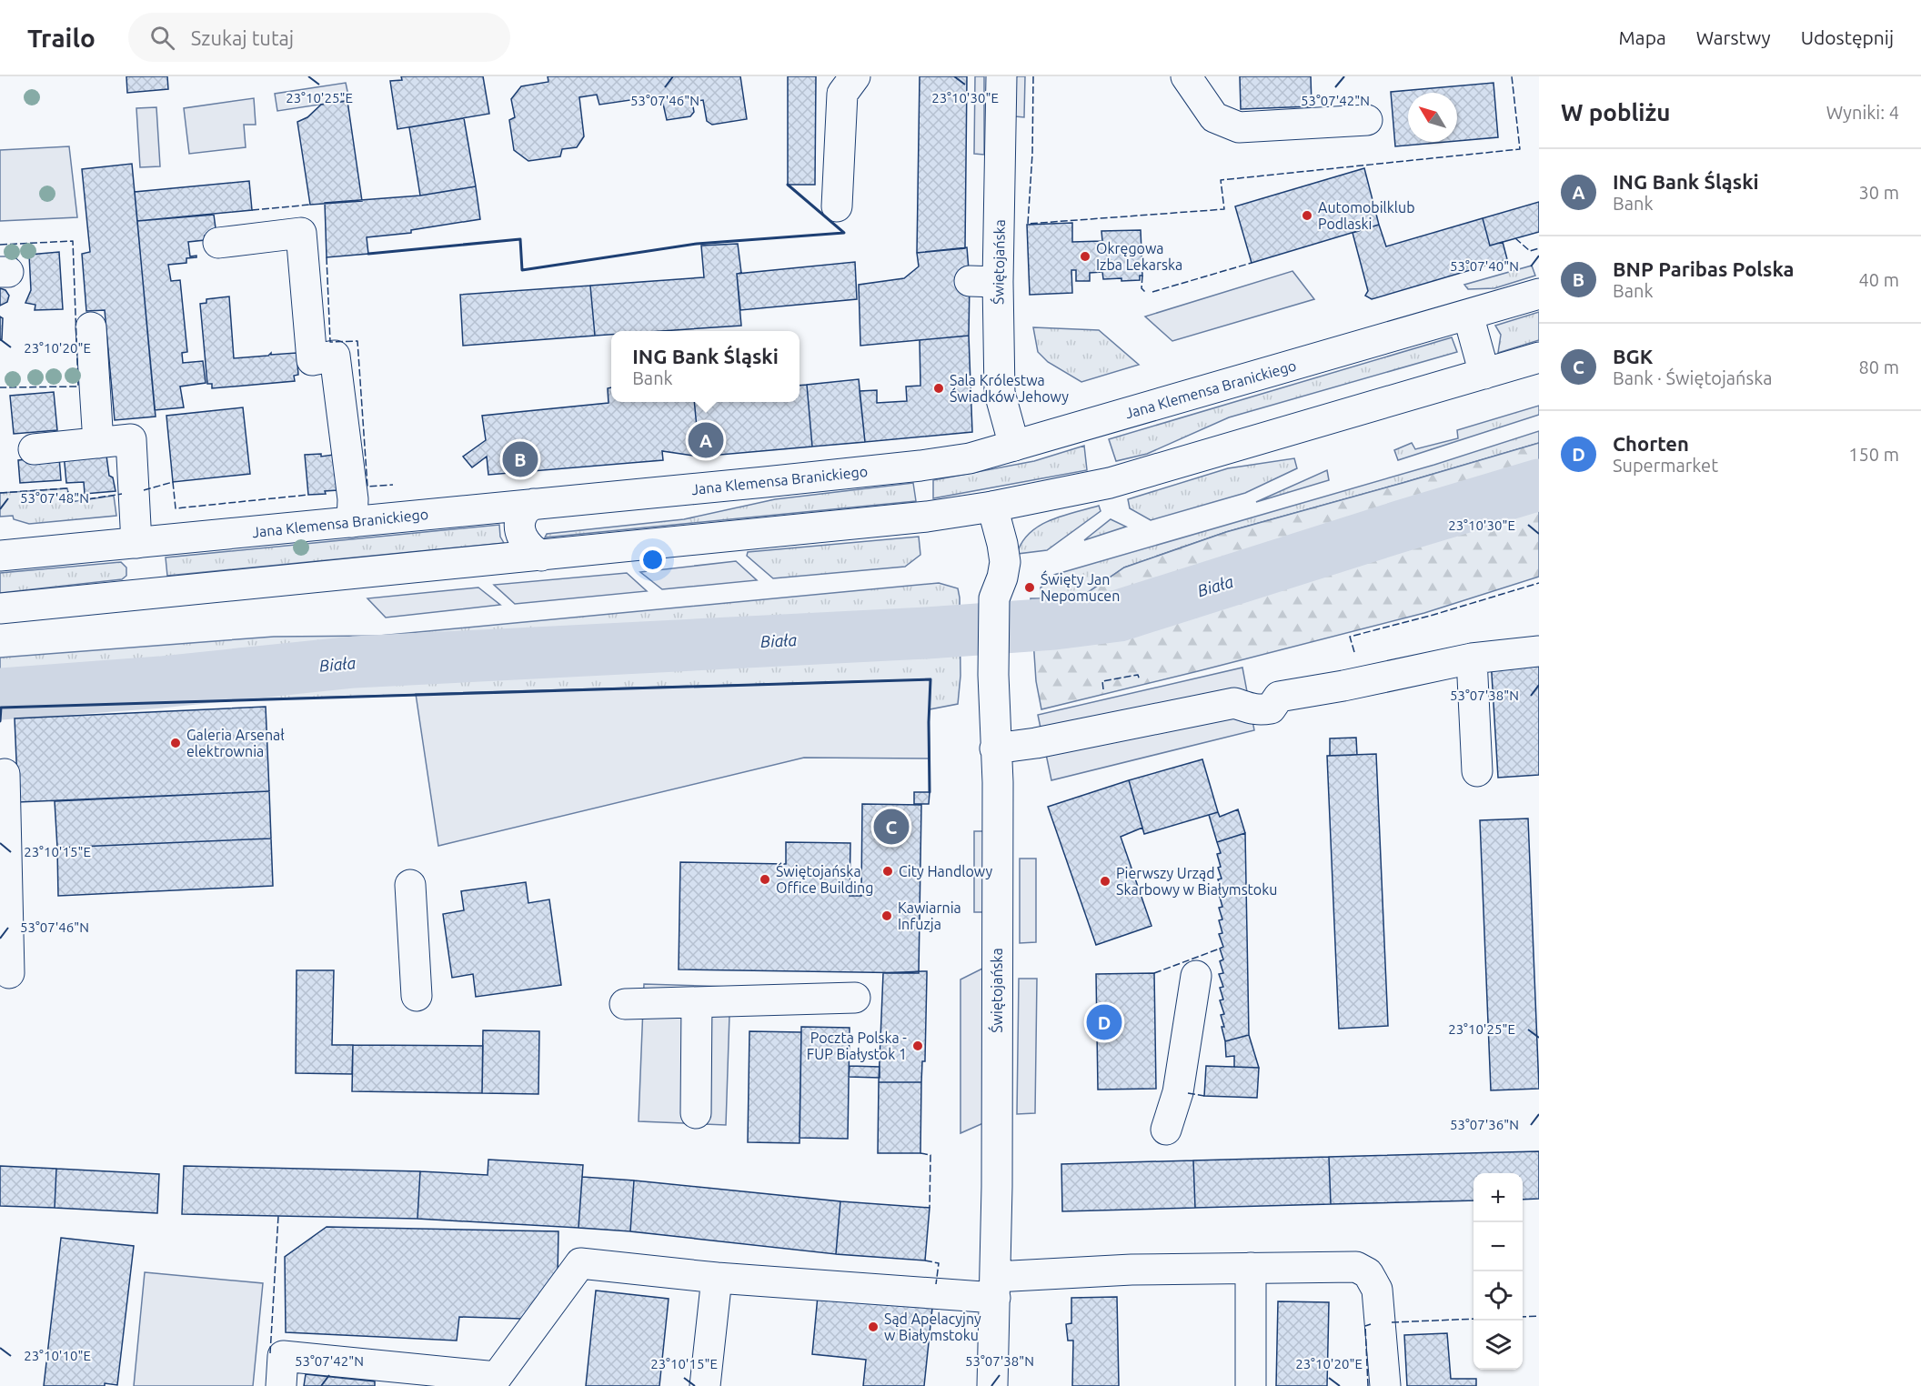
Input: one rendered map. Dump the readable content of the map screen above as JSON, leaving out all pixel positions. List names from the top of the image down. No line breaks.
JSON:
{"streets":{"main road":["Świętojańska","Jana Klemensa Branickiego"]},"crossings":[["Świętojańska","Jana Klemensa Branickiego"]],"water":["Biała"],"places":["Automobilklub Podlaski","Okręgowa Izba Lekarska","Sala Królestwa Świadków Jehowy","Święty Jan Nepomucen","Galeria Arsenał elektrownia","City Handlowy","Świętojańska Office Building","Pierwszy Urząd Skarbowy w Białymstoku","Kawiarnia Infuzja","Poczta Polska - FUP Białystok 1","Sąd Apelacyjny w Białymstoku"],"north":"top left","page":{"header":"Trailo","search":"Szukaj tutaj","nav":["Mapa","Warstwy","Udostępnij"],"heading":["W pobliżu","Wyniki: 4"],"list":[{"mark":"A","name":"ING Bank Śląski","note":"Bank","value":"30 m"},{"mark":"B","name":"BNP Paribas Polska","note":"Bank","value":"40 m"},{"mark":"C","name":"BGK","note":"Bank · Świętojańska","value":"80 m"},{"mark":"D","name":"Chorten","note":"Supermarket","value":"150 m"}],"popup":["ING Bank Śląski","Bank"],"pins":["A","B","C","D"],"map_buttons":["+","−"]},"coordinates":["23°10'25\"E","23°10'30\"E","53°07'46\"N","53°07'42\"N","53°07'40\"N","23°10'20\"E","53°07'48\"N","53°07'38\"N","23°10'15\"E","53°07'36\"N","23°10'10\"E"]}
